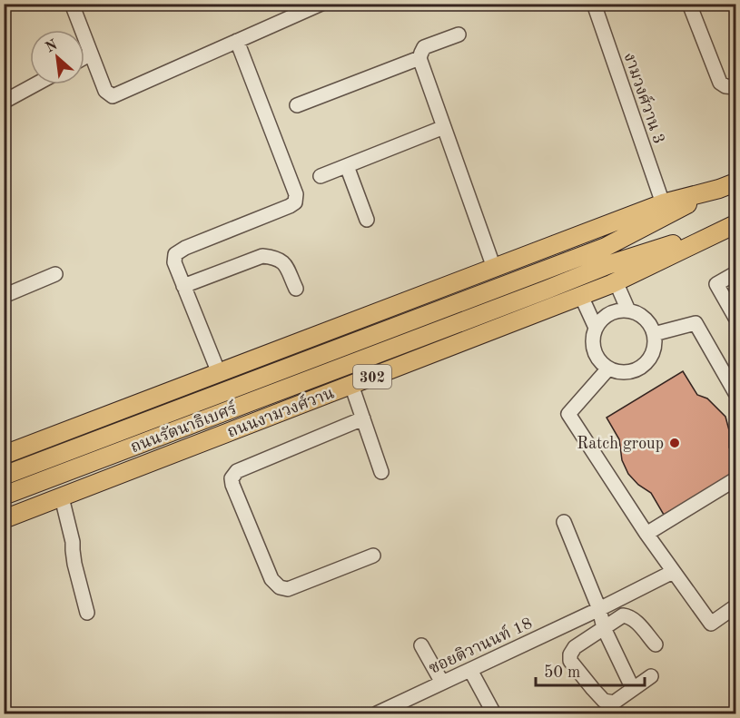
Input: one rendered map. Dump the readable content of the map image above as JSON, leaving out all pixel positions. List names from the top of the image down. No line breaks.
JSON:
{"streets":{"main road":["302","ถนนงามวงศ์วาน","ถนนรัตนาธิเบศร์"],"street":["งามวงศ์วาน 3","ซอยติวานนท์ 18"]},"crossings":[["ถนนงามวงศ์วาน","ถนนรัตนาธิเบศร์"]],"places":["Ratch group"],"scale_bar":"50 m","north":"top left"}
